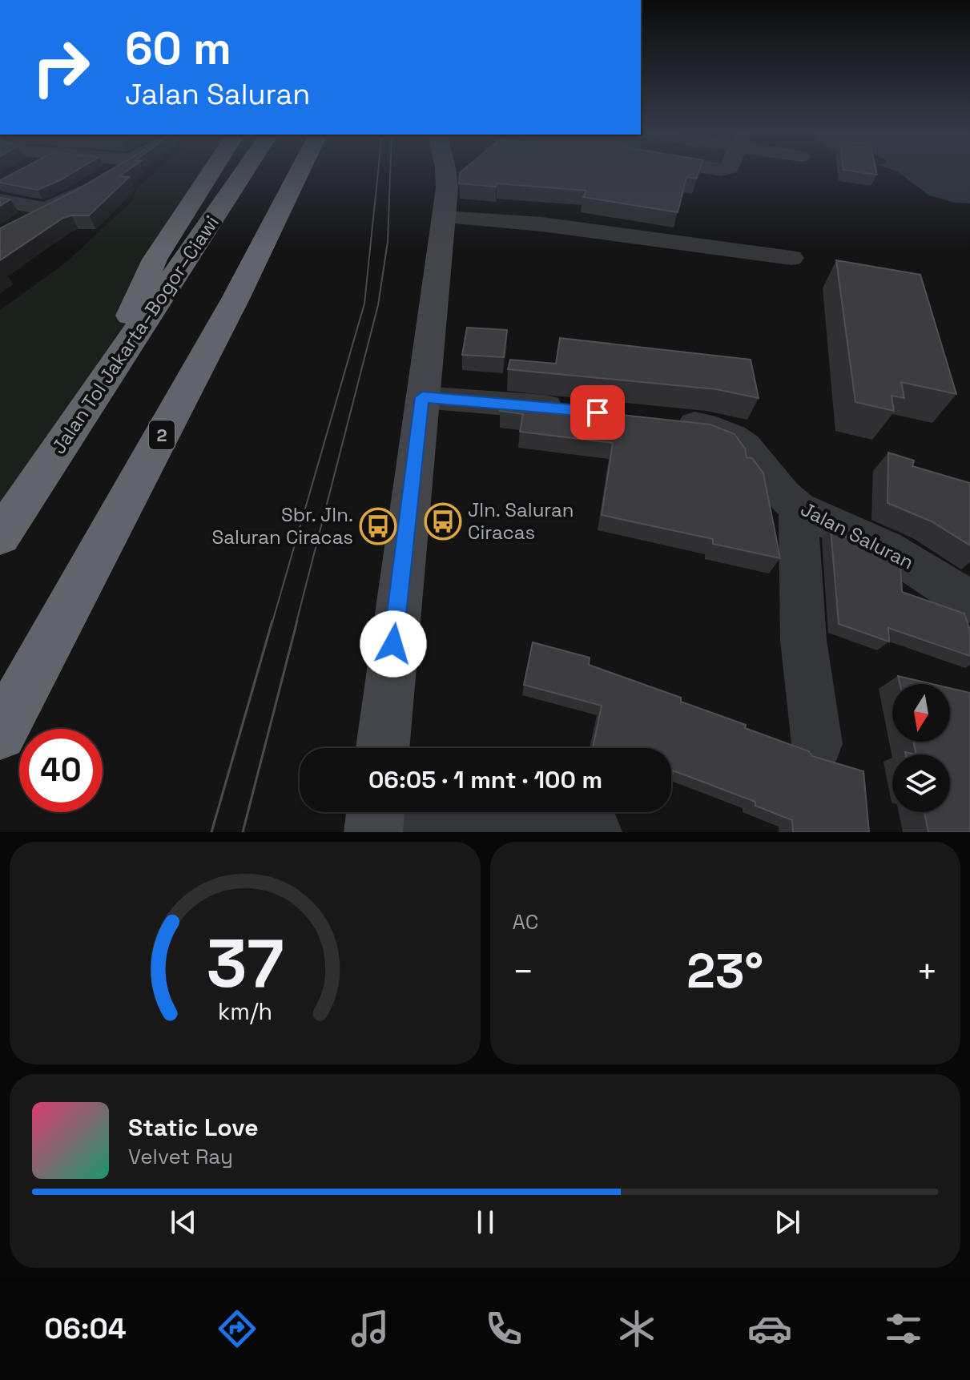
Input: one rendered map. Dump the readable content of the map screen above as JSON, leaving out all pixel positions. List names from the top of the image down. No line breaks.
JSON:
{"streets":{"highway":["Jalan Tol Jakarta–Bogor–Ciawi","2"],"street":["Jalan Saluran"]},"places":{"bus stop":["Jln. Saluran Ciracas","Sbr. Jln. Saluran Ciracas"]},"north":"bottom","page":{"turn":["60 m","Jalan Saluran"],"limit":"40","trip":"06:05 · 1 mnt · 100 m","tile":"AC","heat":["−","23°","+"],"song":["Static Love","Velvet Ray"],"tabs":"06:04","gauge":["37","km/h"]}}
